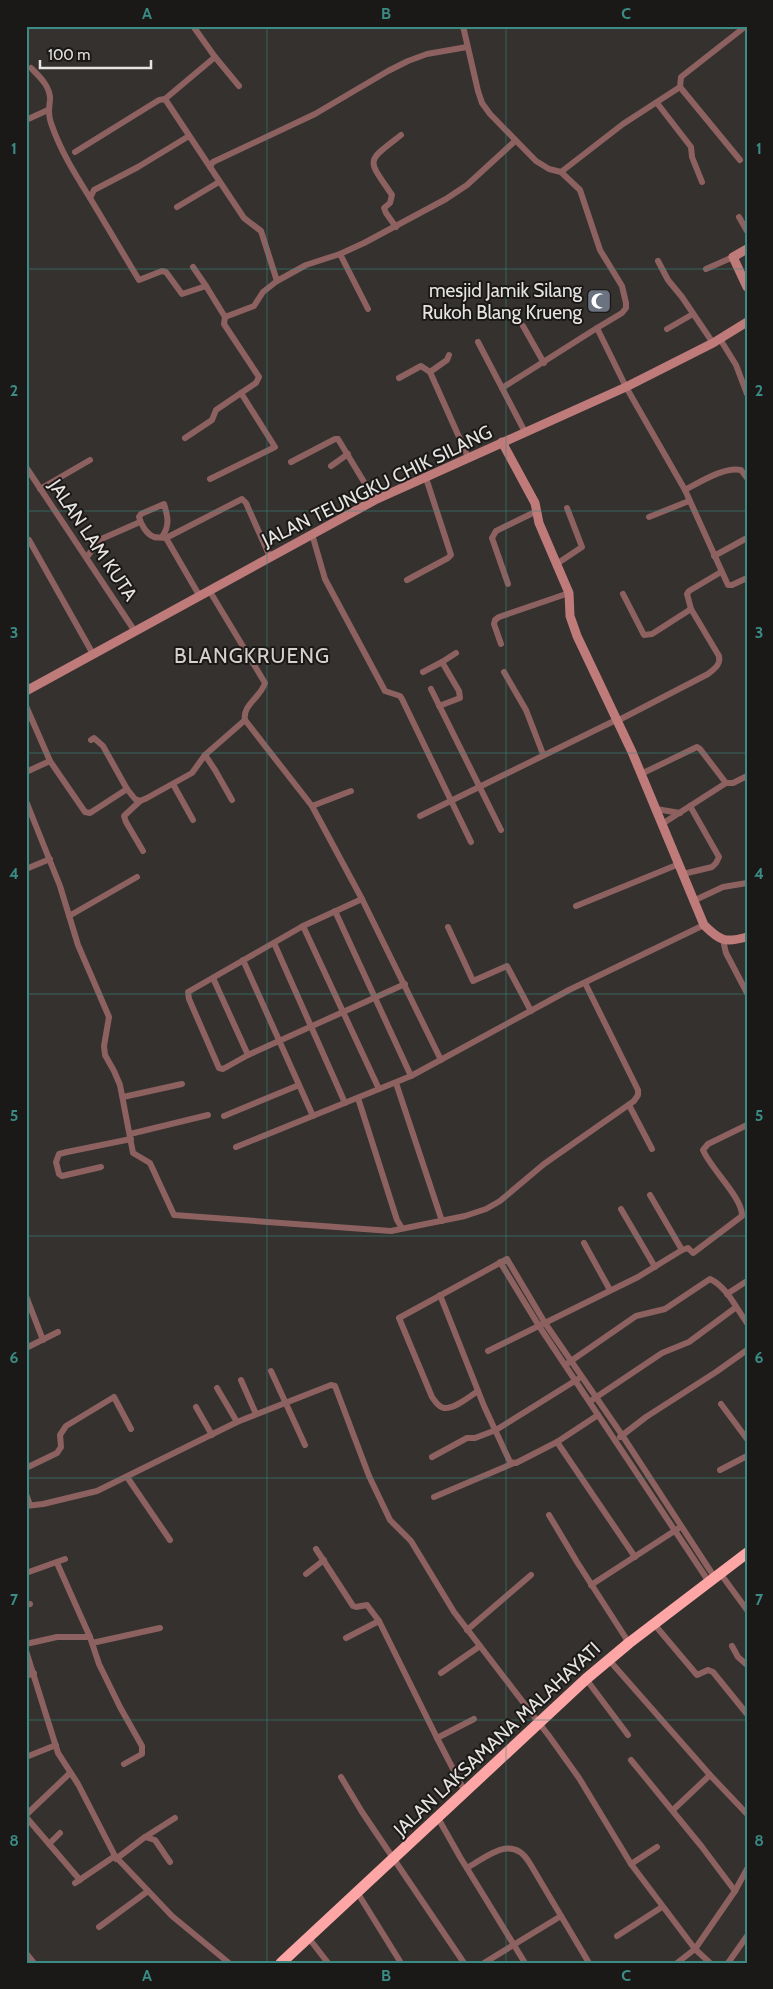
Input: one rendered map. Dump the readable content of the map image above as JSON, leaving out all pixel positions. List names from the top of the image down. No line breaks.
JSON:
{"streets":{"highway":["JALAN LAKSAMANA MALAHAYATI"],"street":["JALAN TEUNGKU CHIK SILANG","JALAN LAM KUTA"]},"crossings":[["JALAN TEUNGKU CHIK SILANG","JALAN LAM KUTA"]],"districts":["BLANGKRUENG"],"places":{"mosque":["mesjid Jamik Silang Rukoh Blang Krueng"]},"scale_bar":"100 m","grid":{"columns":["A","B","C"],"rows":["1","2","3","4","5","6","7","8"]}}
